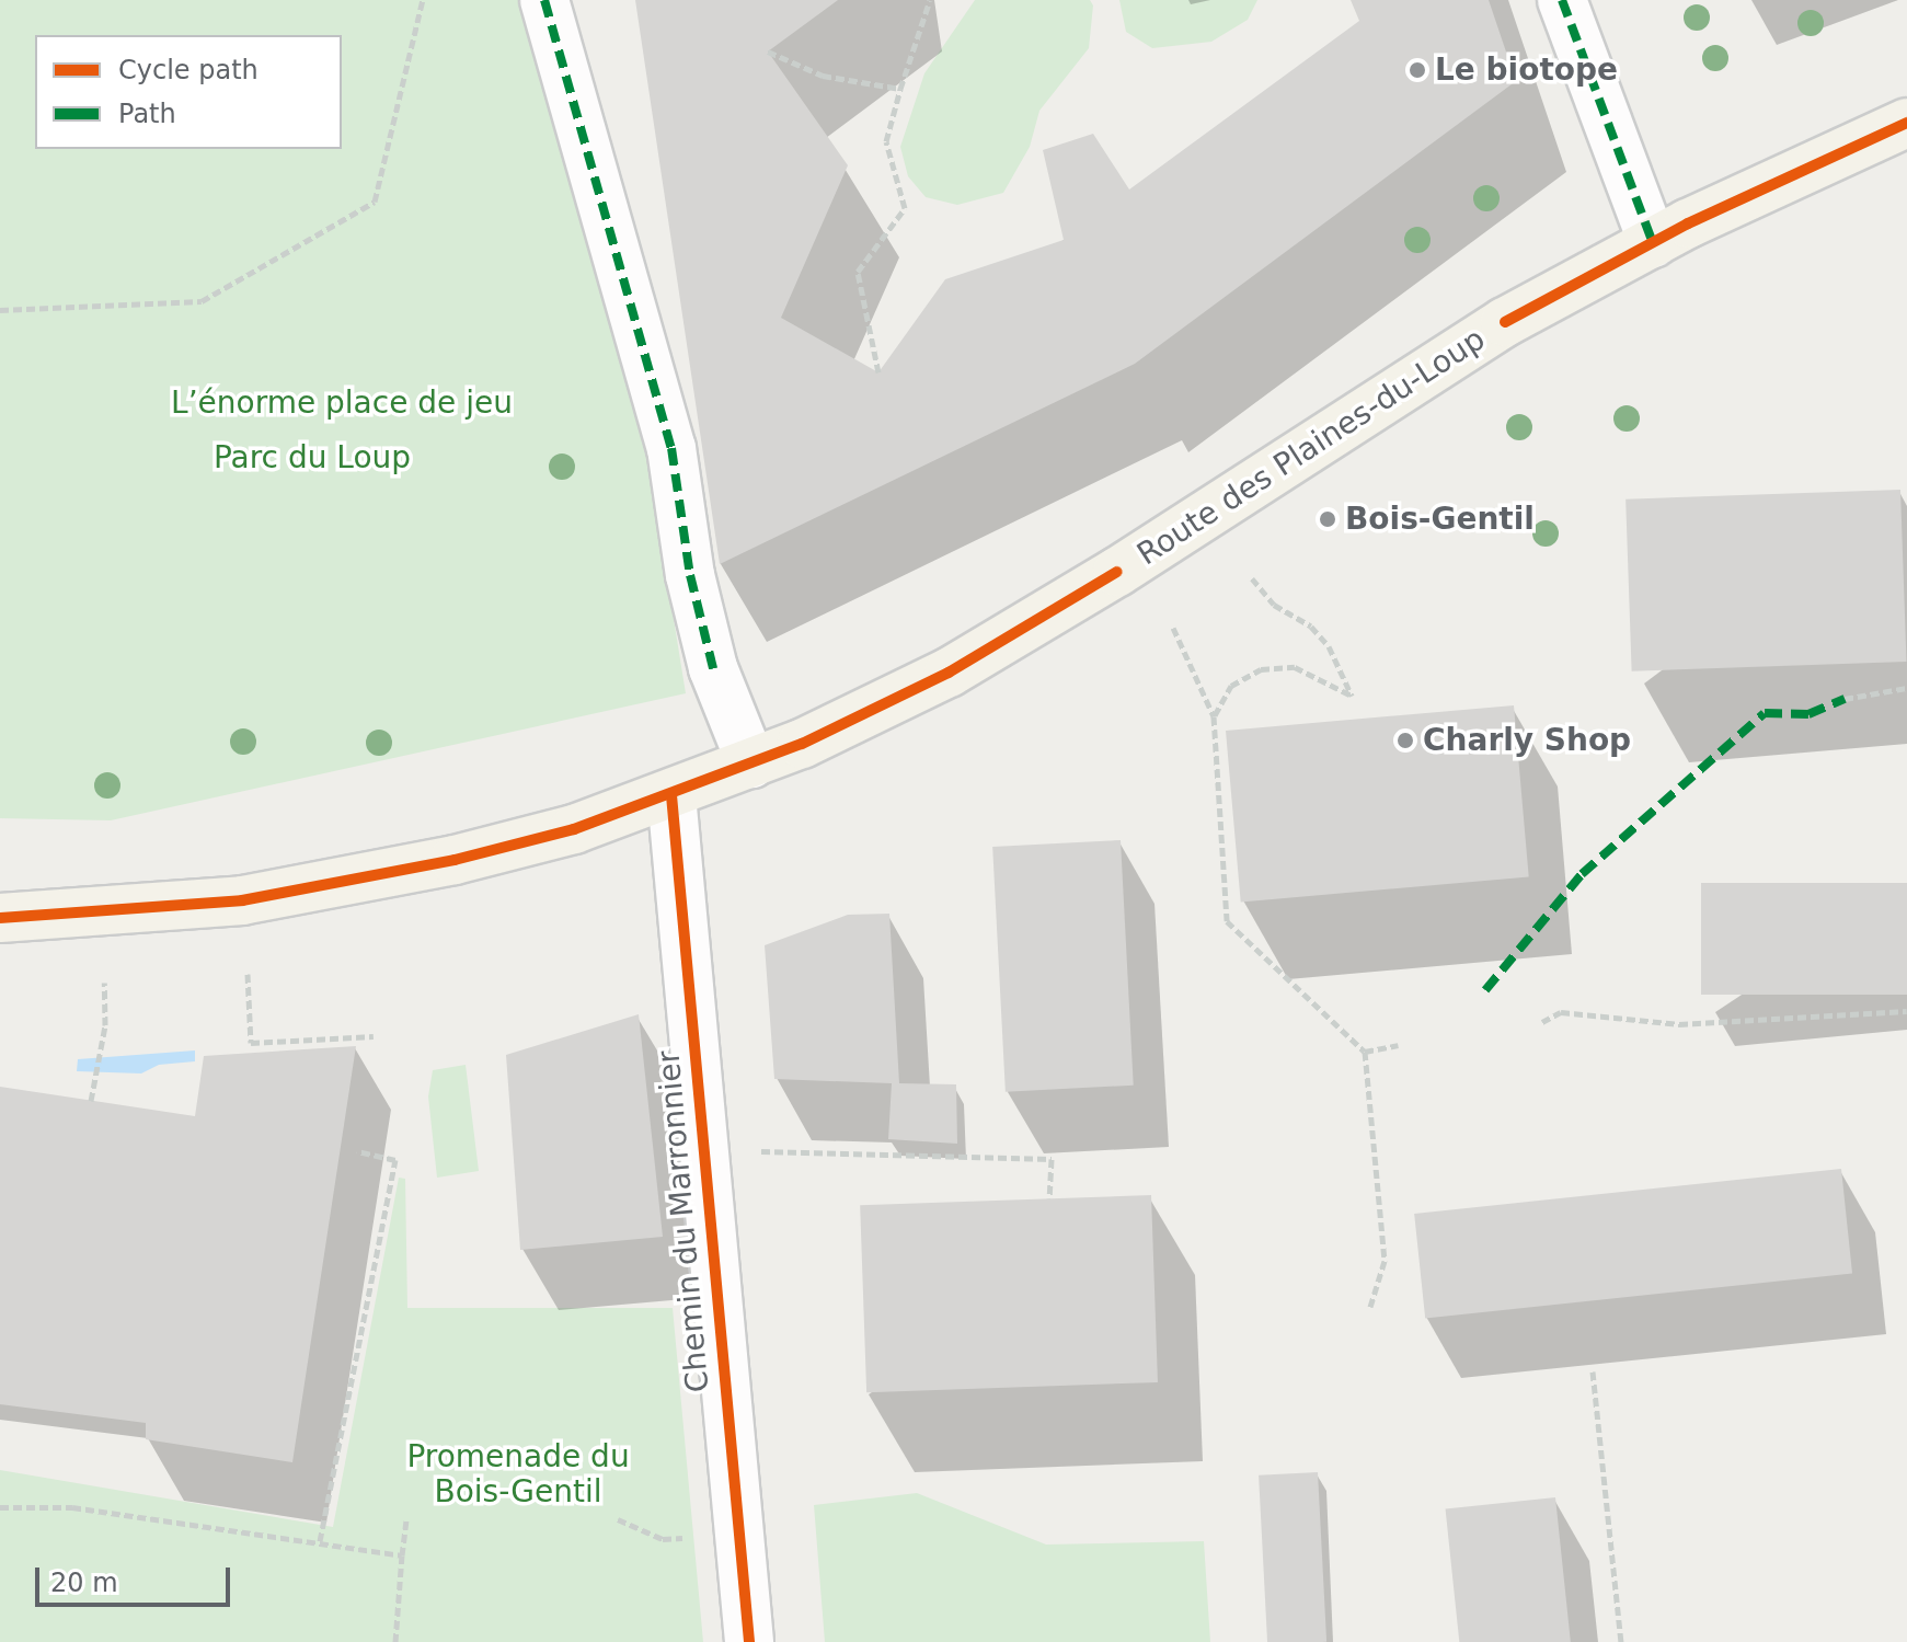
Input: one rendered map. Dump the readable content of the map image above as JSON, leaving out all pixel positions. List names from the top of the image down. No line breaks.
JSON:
{"streets":{"main road":["Route des Plaines-du-Loup"],"street":["Chemin du Marronnier"]},"crossings":[["Route des Plaines-du-Loup","Chemin du Marronnier"]],"parks":["L’énorme place de jeu","Parc du Loup","Promenade du Bois-Gentil"],"places":["Le biotope","Bois-Gentil","Charly Shop"],"legend":["Cycle path","Path"],"scale_bar":"20 m"}
